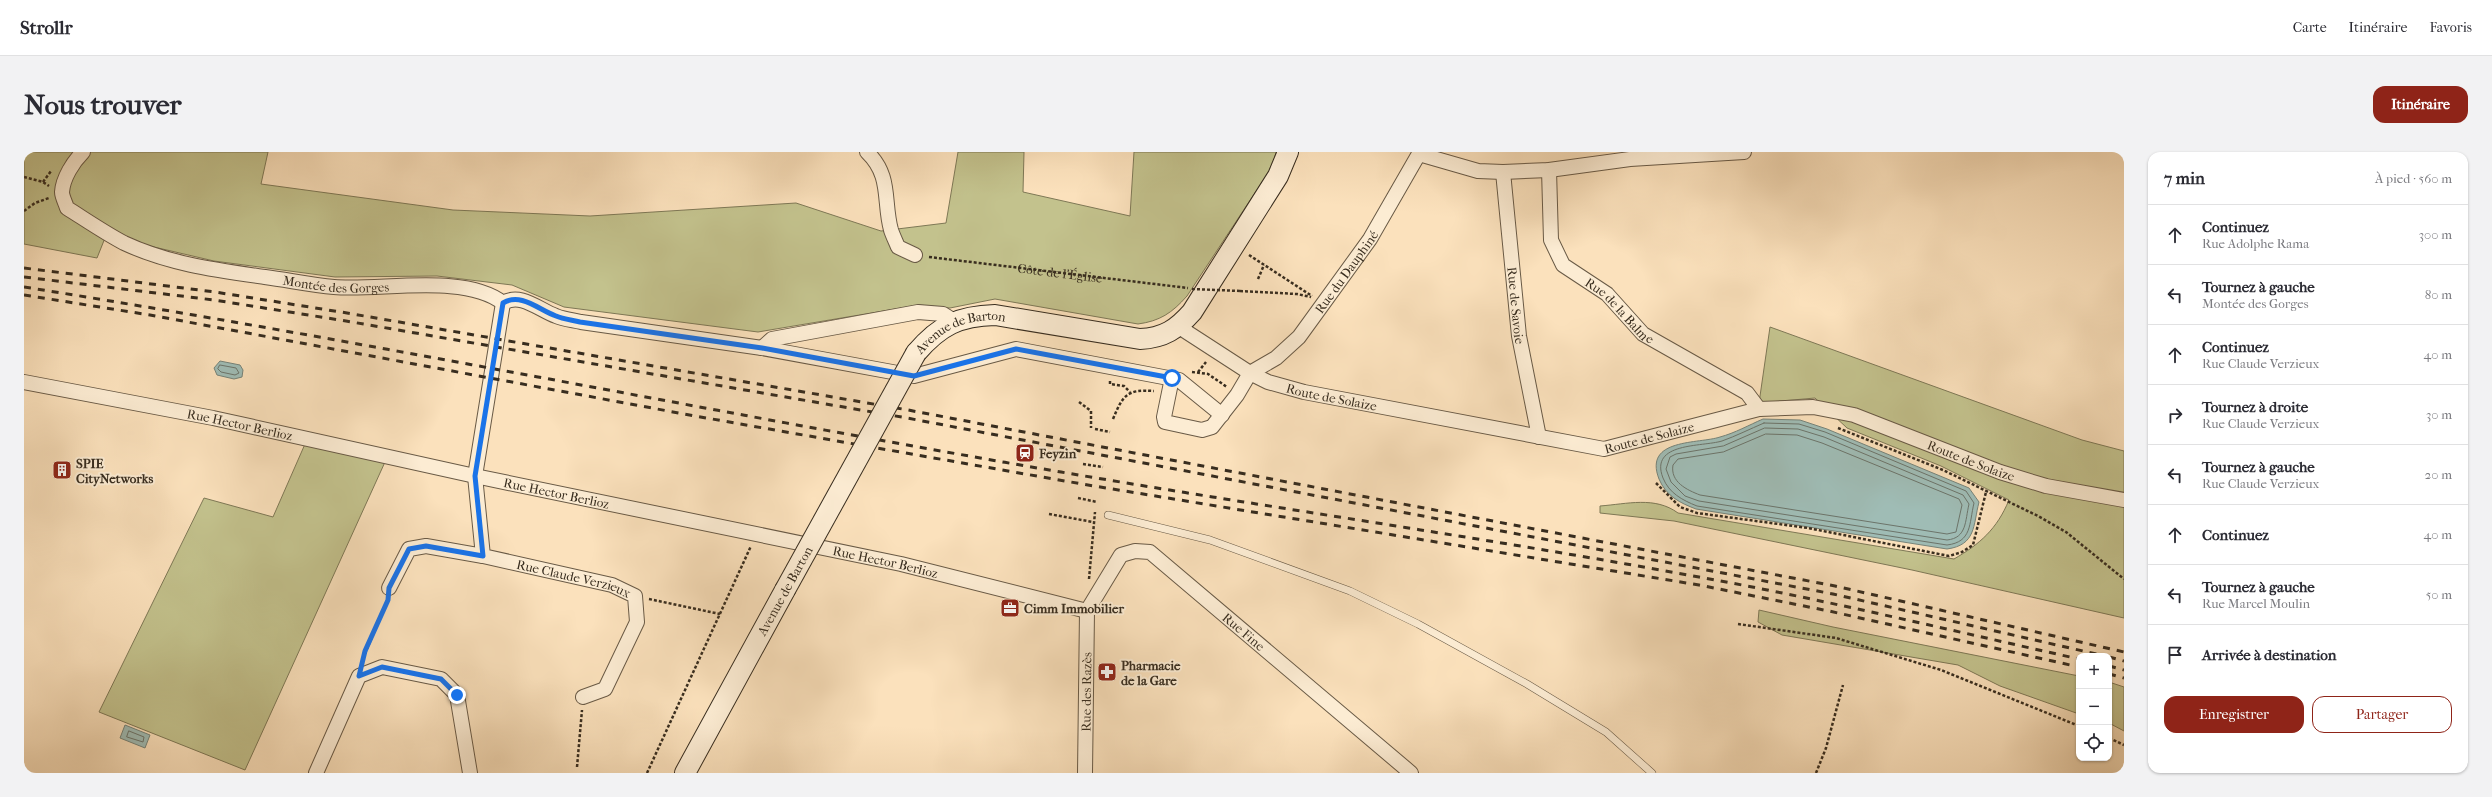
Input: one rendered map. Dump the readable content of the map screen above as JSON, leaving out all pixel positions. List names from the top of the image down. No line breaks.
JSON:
{"streets":{"street":["Rue du Dauphiné","Montée des Gorges","Rue de Savoie","Rue de la Balme","Avenue de Barton","Route de Solaize","Rue Hector Berlioz","Rue Claude Verzieux","Rue Fine","Rue des Razès"],"path":["Côte de l'Église"]},"crossings":[["Rue du Dauphiné","Côte de l'Église"],["Rue du Dauphiné","Route de Solaize"],["Rue de Savoie","Route de Solaize"],["Rue de la Balme","Route de Solaize"],["Avenue de Barton","Route de Solaize"],["Rue Hector Berlioz","Rue Fine"],["Rue Hector Berlioz","Rue des Razès"],["Rue Fine","Rue des Razès"]],"places":{"station":["Feyzin"],"building":["SPIE CityNetworks"],"office":["Cimm Immobilier"],"pharmacy":["Pharmacie de la Gare"]},"page":{"header":"Strollr","nav":["Carte","Itinéraire","Favoris"],"buttons":["Itinéraire",["Enregistrer","Partager"]],"title":"Nous trouver","heading":["7 min","À pied · 560 m"],"list":[["Continuez","Rue Adolphe Rama","300 m"],["Tournez à gauche","Montée des Gorges","80 m"],["Continuez","Rue Claude Verzieux","40 m"],["Tournez à droite","Rue Claude Verzieux","30 m"],["Tournez à gauche","Rue Claude Verzieux","20 m"],["Continuez","40 m"],["Tournez à gauche","Rue Marcel Moulin","50 m"],"Arrivée à destination"],"map_buttons":["+","−"]}}
